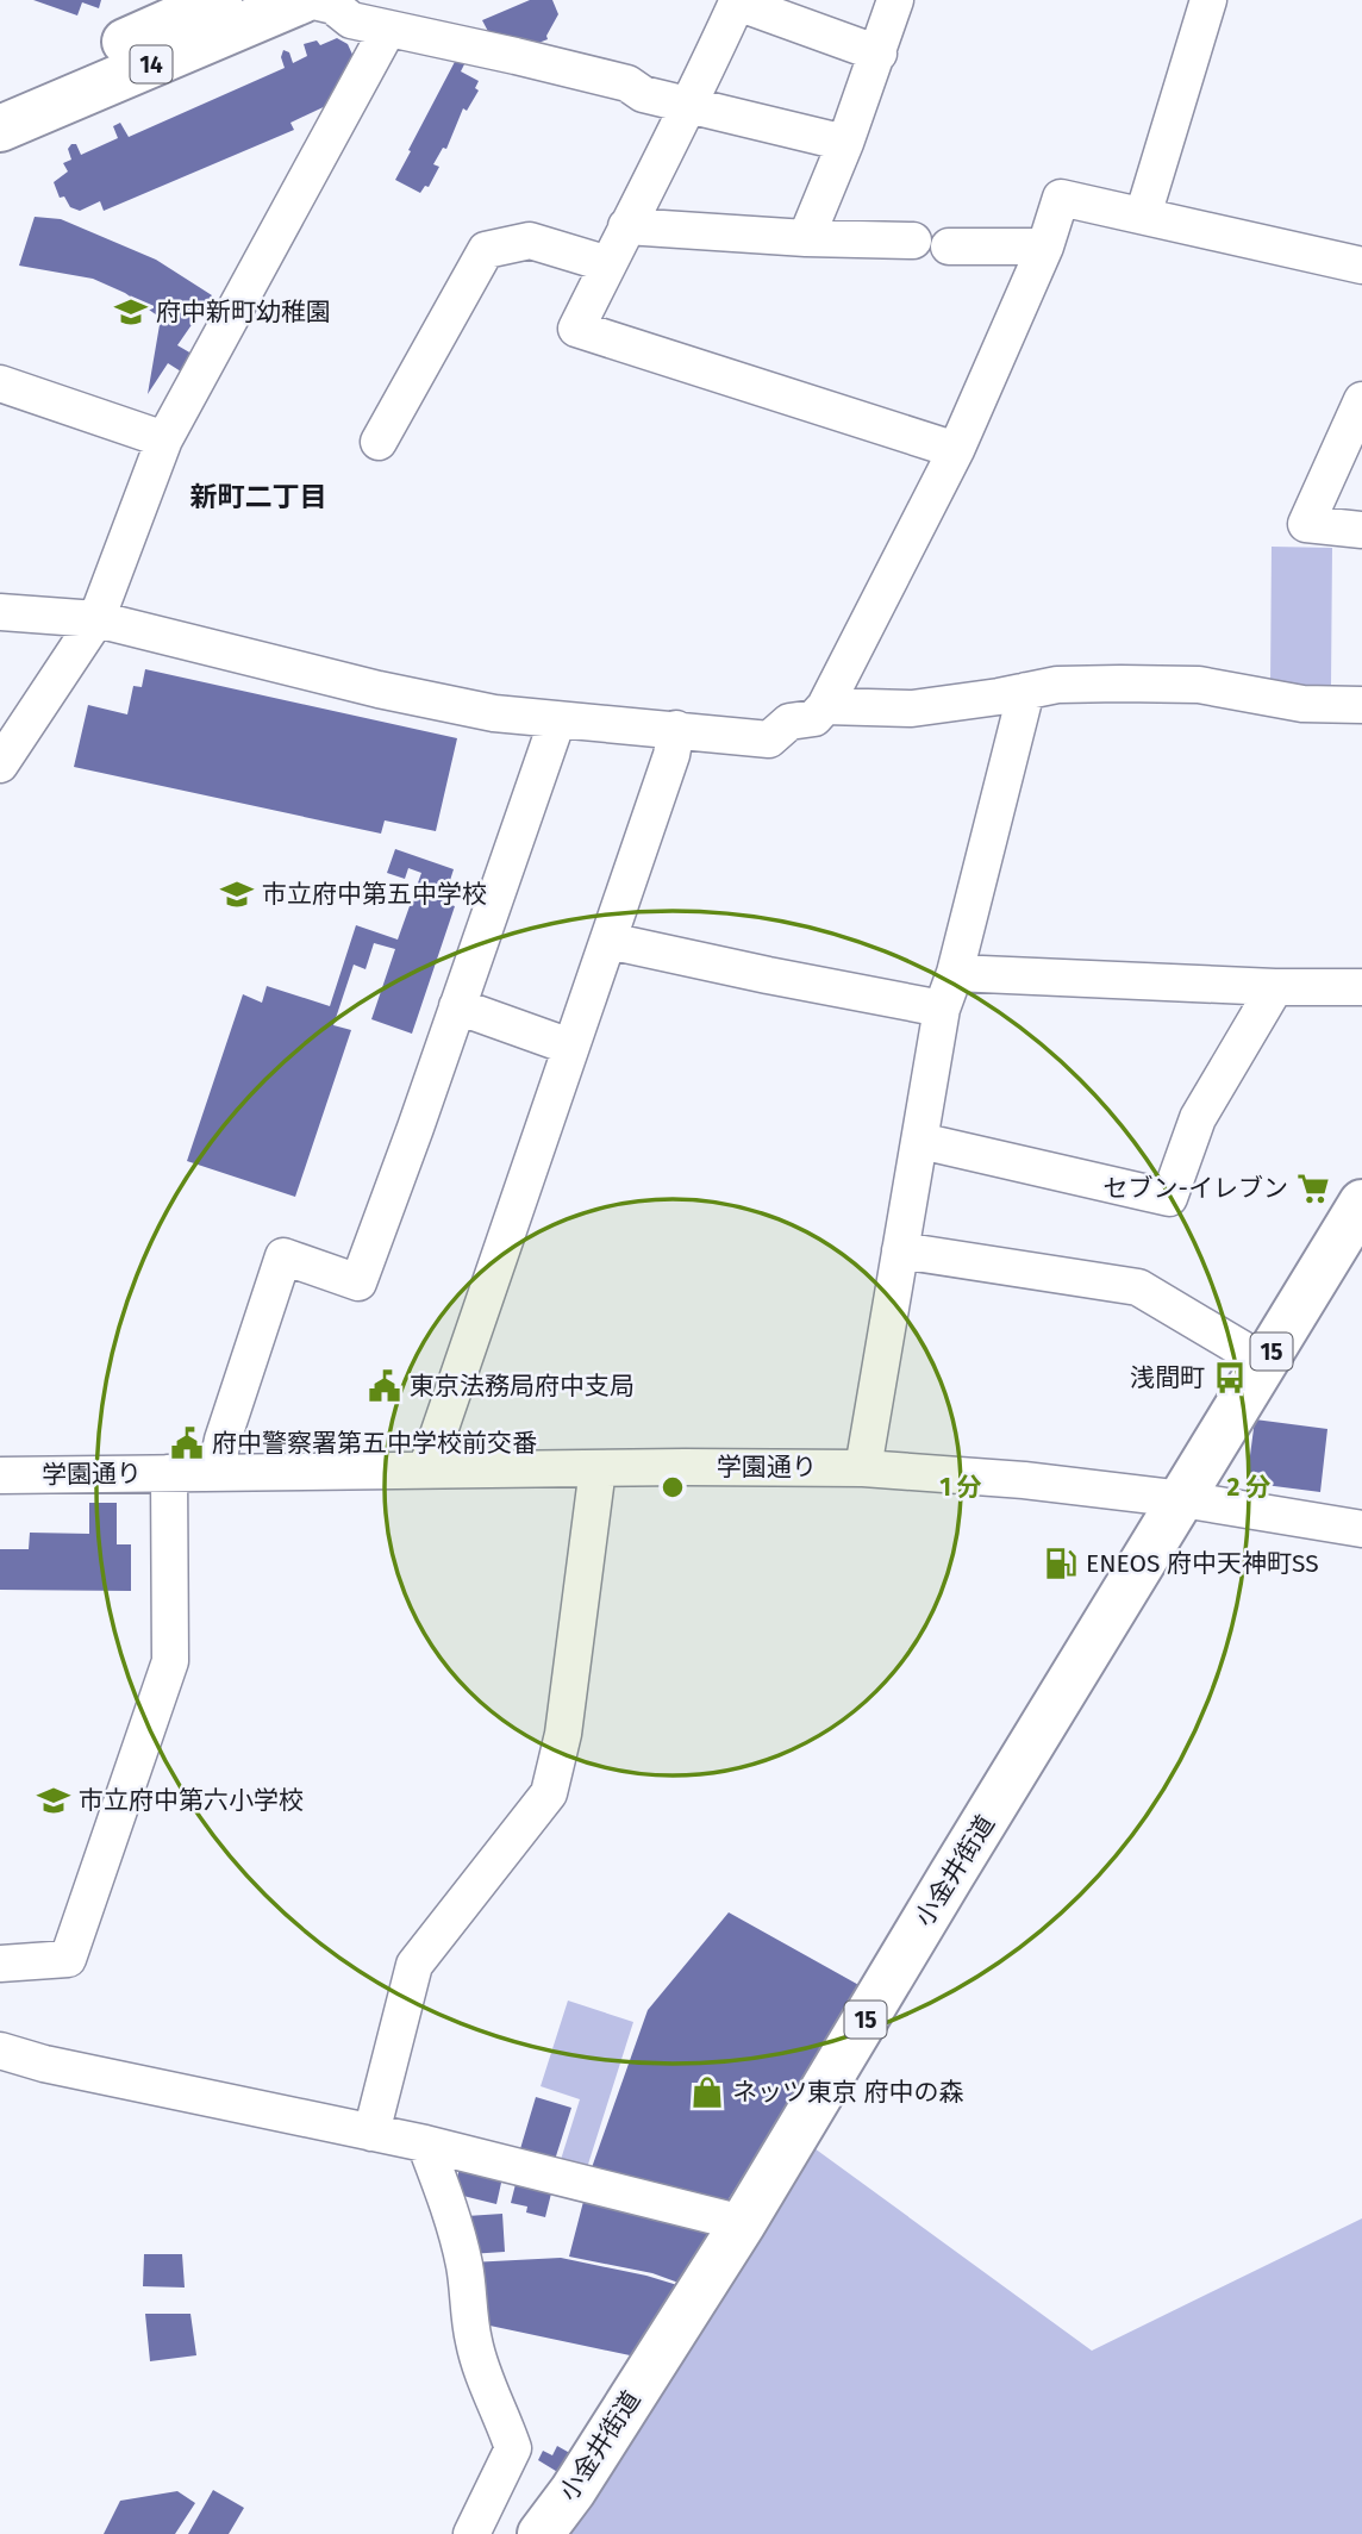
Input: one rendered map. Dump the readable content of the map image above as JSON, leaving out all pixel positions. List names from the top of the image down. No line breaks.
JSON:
{"streets":{"main road":["14","15","小金井街道"],"street":["学園通り"]},"crossings":[["学園通り","小金井街道"]],"districts":["新町二丁目"],"places":{"school or university":["府中新町幼稚園","市立府中第五中学校","市立府中第六小学校"],"supermarket":["セブン-イレブン"],"bus stop":["浅間町"],"public building":["東京法務局府中支局","府中警察署第五中学校前交番"],"fuel station":["ENEOS 府中天神町SS"],"shop":["ネッツ東京 府中の森"]},"rings":["1 分","2 分"]}
